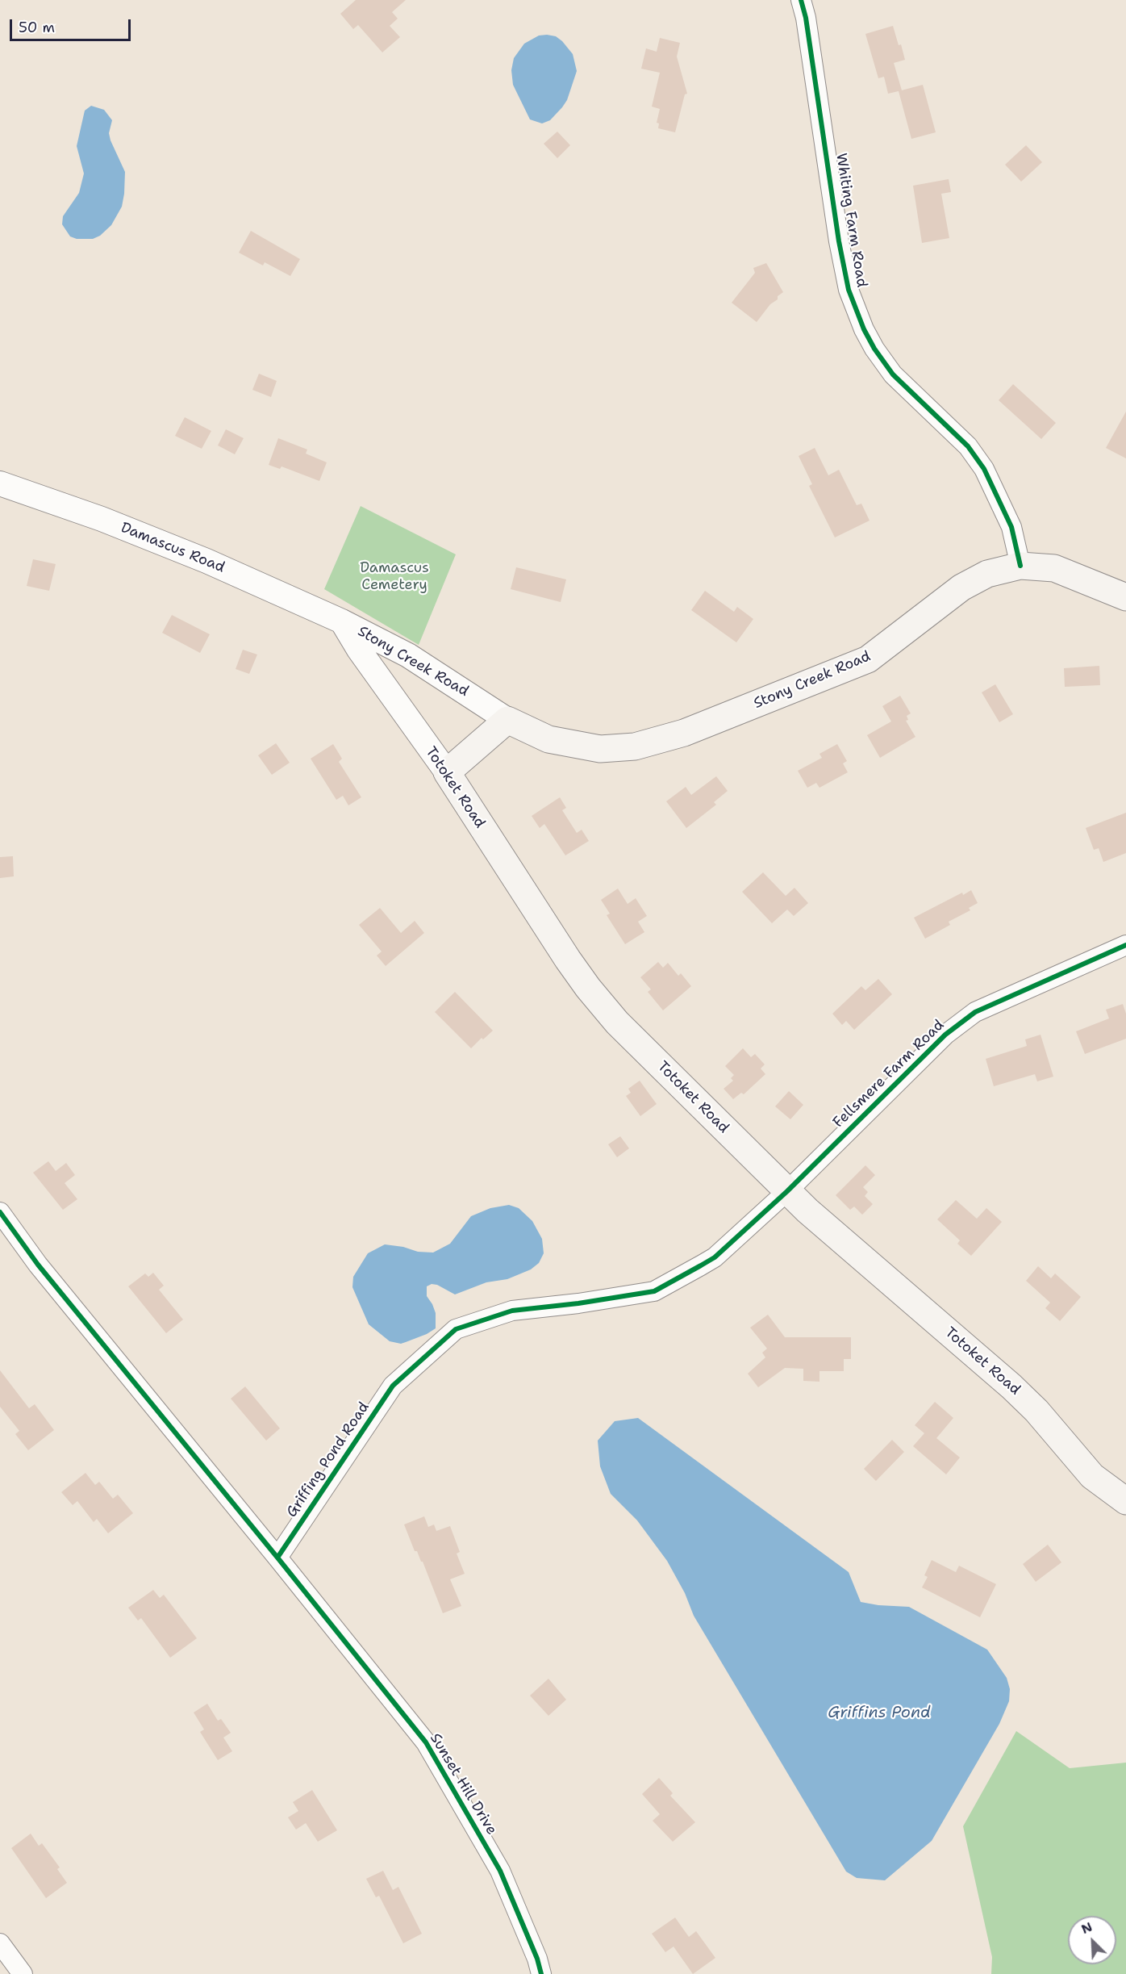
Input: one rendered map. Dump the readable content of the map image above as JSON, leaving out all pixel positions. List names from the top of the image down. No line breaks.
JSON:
{"streets":{"main road":["Stony Creek Road","Totoket Road"],"street":["Whiting Farm Road","Damascus Road","Fellsmere Farm Road","Griffing Pond Road","Sunset Hill Drive"]},"crossings":[["Whiting Farm Road","Stony Creek Road"],["Damascus Road","Stony Creek Road"],["Damascus Road","Totoket Road"],["Stony Creek Road","Totoket Road"],["Totoket Road","Fellsmere Farm Road"],["Totoket Road","Griffing Pond Road"],["Fellsmere Farm Road","Griffing Pond Road"],["Griffing Pond Road","Sunset Hill Drive"]],"water":["Griffins Pond"],"parks":["Damascus Cemetery"],"scale_bar":"50 m","north":"top left"}
